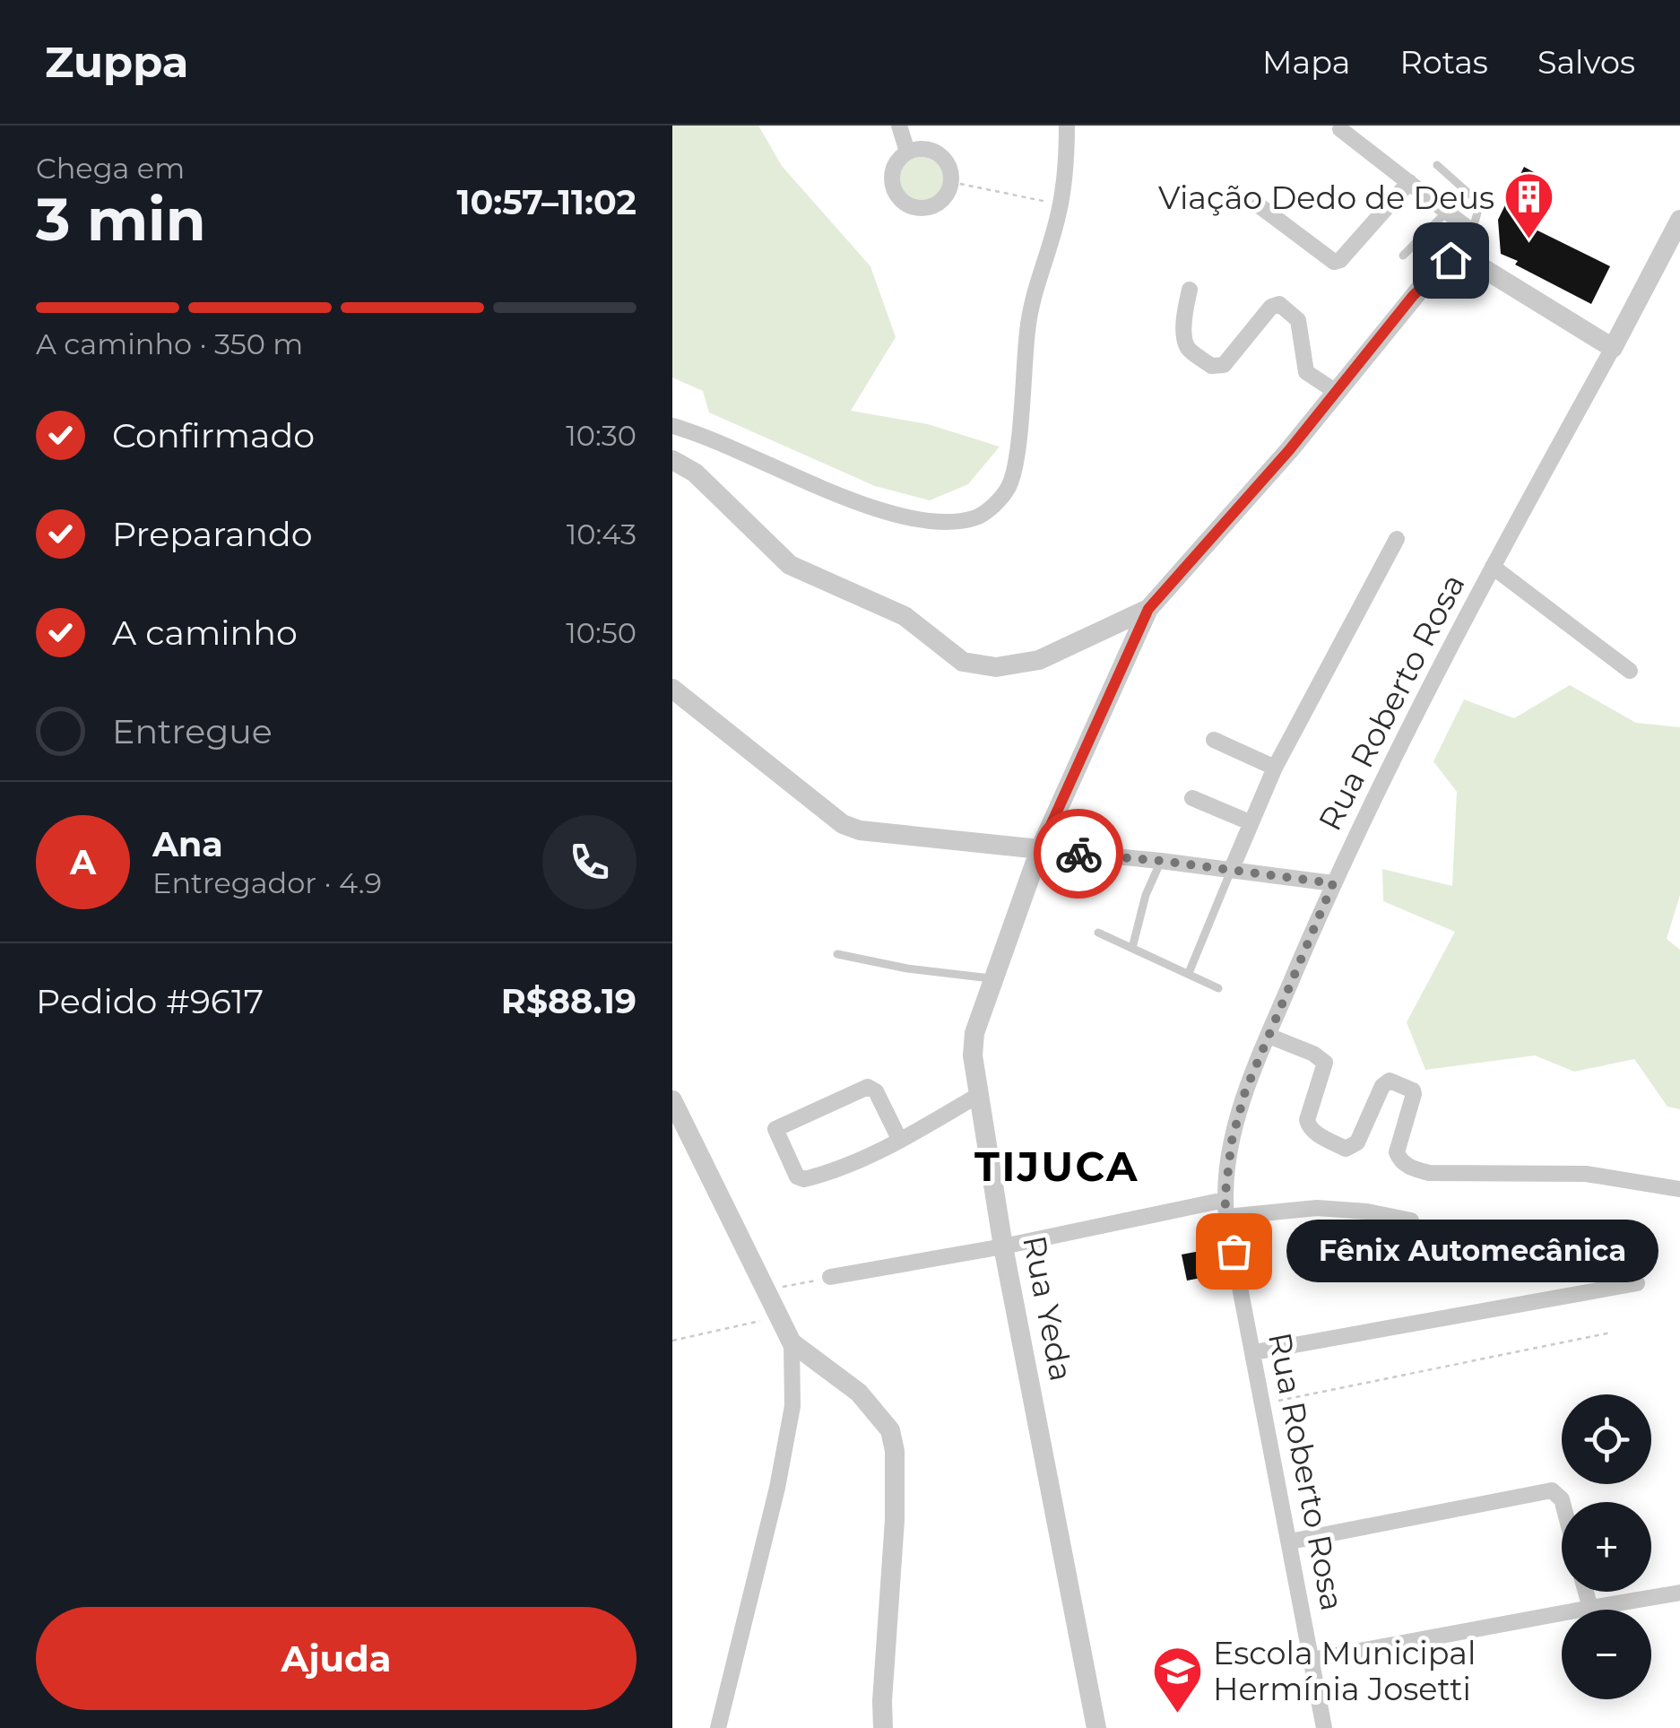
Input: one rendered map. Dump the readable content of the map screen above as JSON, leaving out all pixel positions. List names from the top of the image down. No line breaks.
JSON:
{"streets":{"street":["Rua Roberto Rosa","Rua Yeda"]},"districts":["TIJUCA"],"places":{"building":["Viação Dedo de Deus"],"other":["Fênix Automecânica"],"school or university":["Escola Municipal Hermínia Josetti"]},"page":{"header":"Zuppa","nav":["Mapa","Rotas","Salvos"],"heading":["3 min","Chega em","10:57–11:02"],"panel":["Ana","Entregador · 4.9","Pedido #9617","R$88.19"],"bar":"A caminho · 350 m","list":[["Confirmado","10:30"],["Preparando","10:43"],["A caminho","10:50"],"Entregue"],"round":"A","bubble":"Fênix Automecânica","map_buttons":["+","−"],"buttons":"Ajuda"}}
